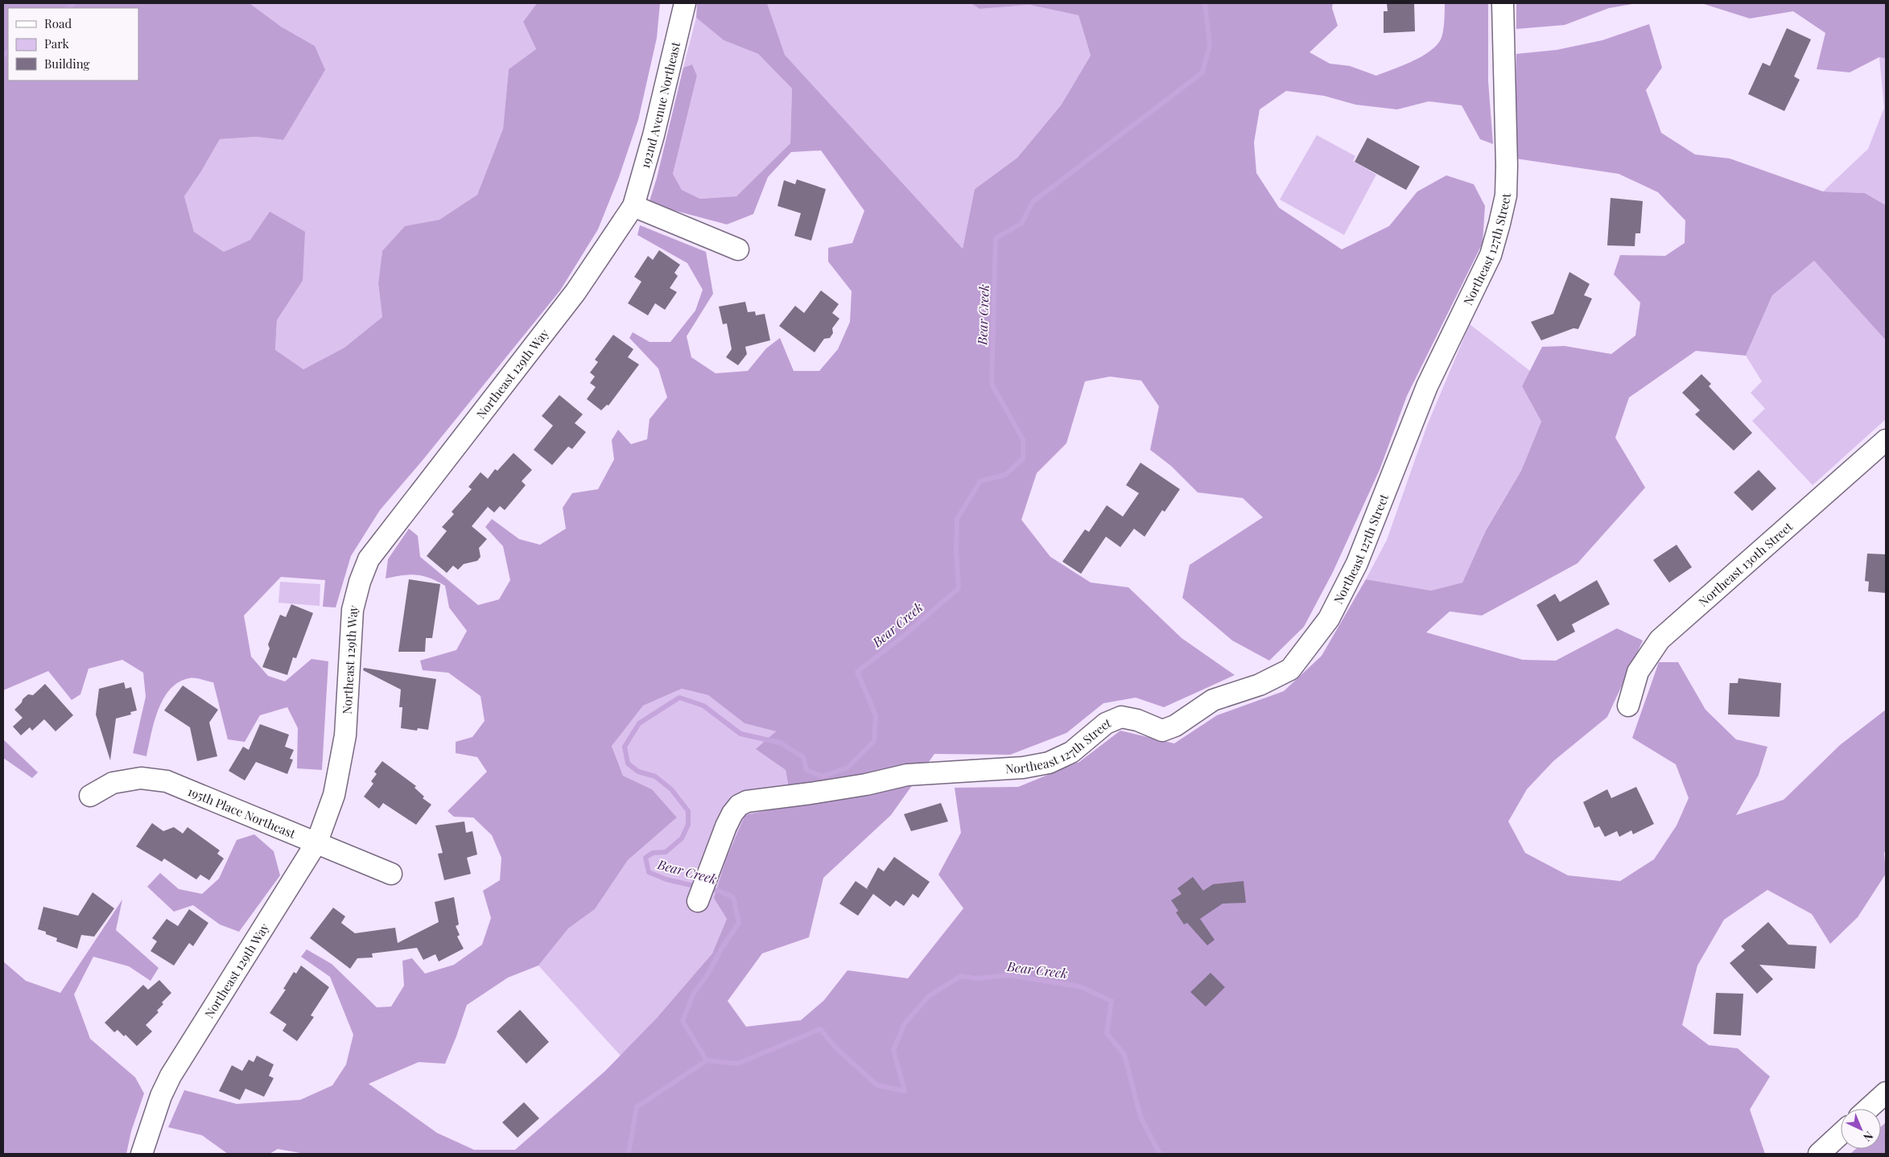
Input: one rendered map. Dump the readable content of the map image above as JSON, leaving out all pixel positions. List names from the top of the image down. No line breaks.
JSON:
{"streets":{"street":["192nd Avenue Northeast","Northeast 127th Street","Northeast 129th Way","Northeast 130th Street","195th Place Northeast"]},"crossings":[["192nd Avenue Northeast","Northeast 129th Way"],["Northeast 129th Way","195th Place Northeast"]],"water":["Bear Creek"],"legend":["Road","Park","Building"],"north":"bottom right"}
